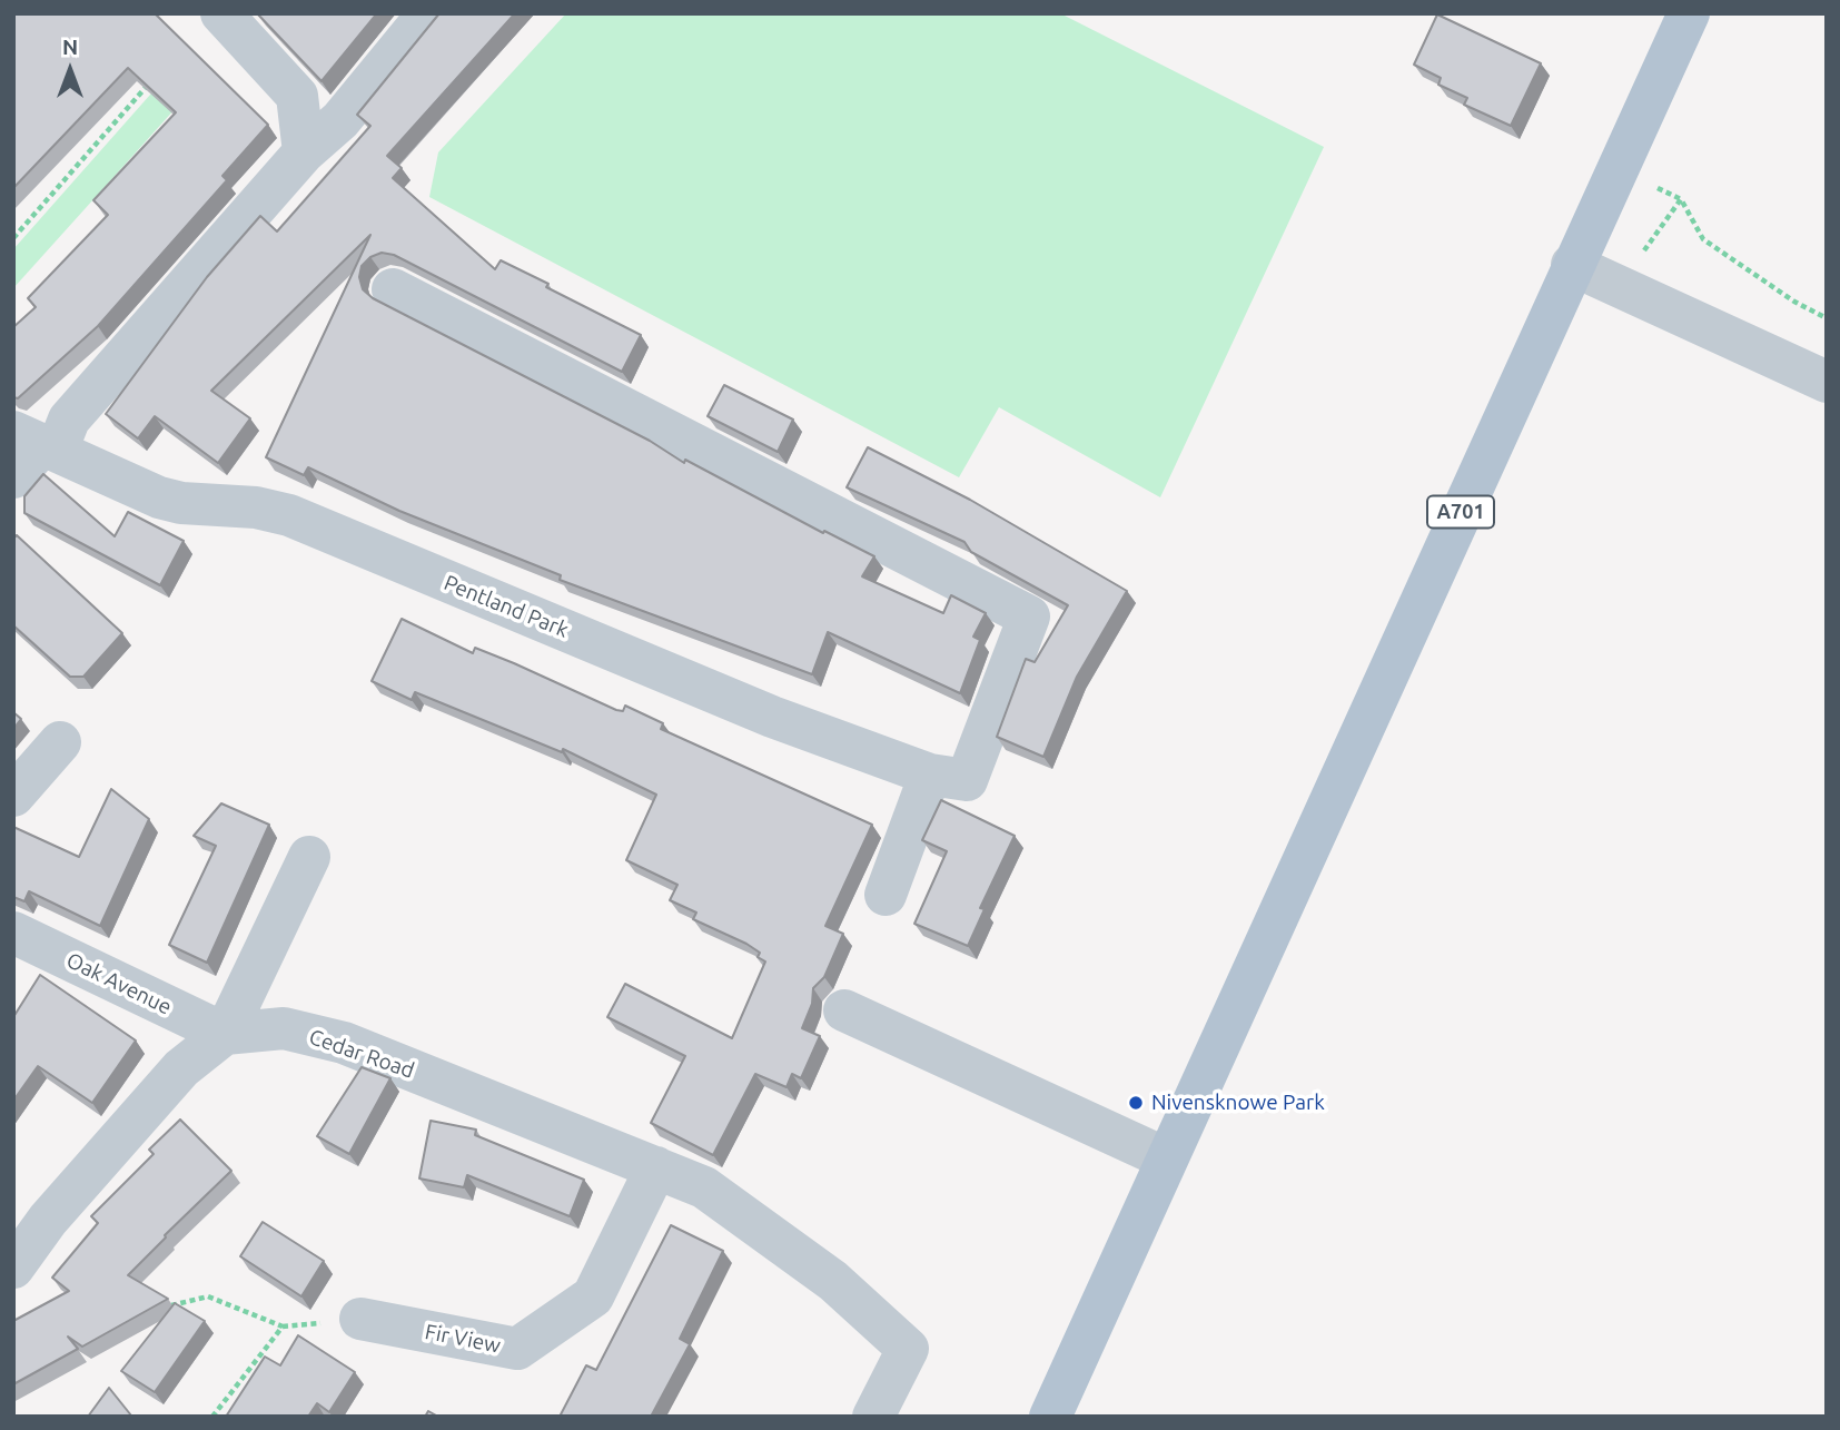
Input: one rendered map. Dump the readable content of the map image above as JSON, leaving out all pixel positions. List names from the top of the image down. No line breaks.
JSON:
{"streets":{"main road":["A701"],"lane":["Pentland Park","Oak Avenue","Cedar Road","Fir View"]},"crossings":[["Oak Avenue","Cedar Road"],["Cedar Road","Fir View"]],"places":["Nivensknowe Park"],"north":"top"}
